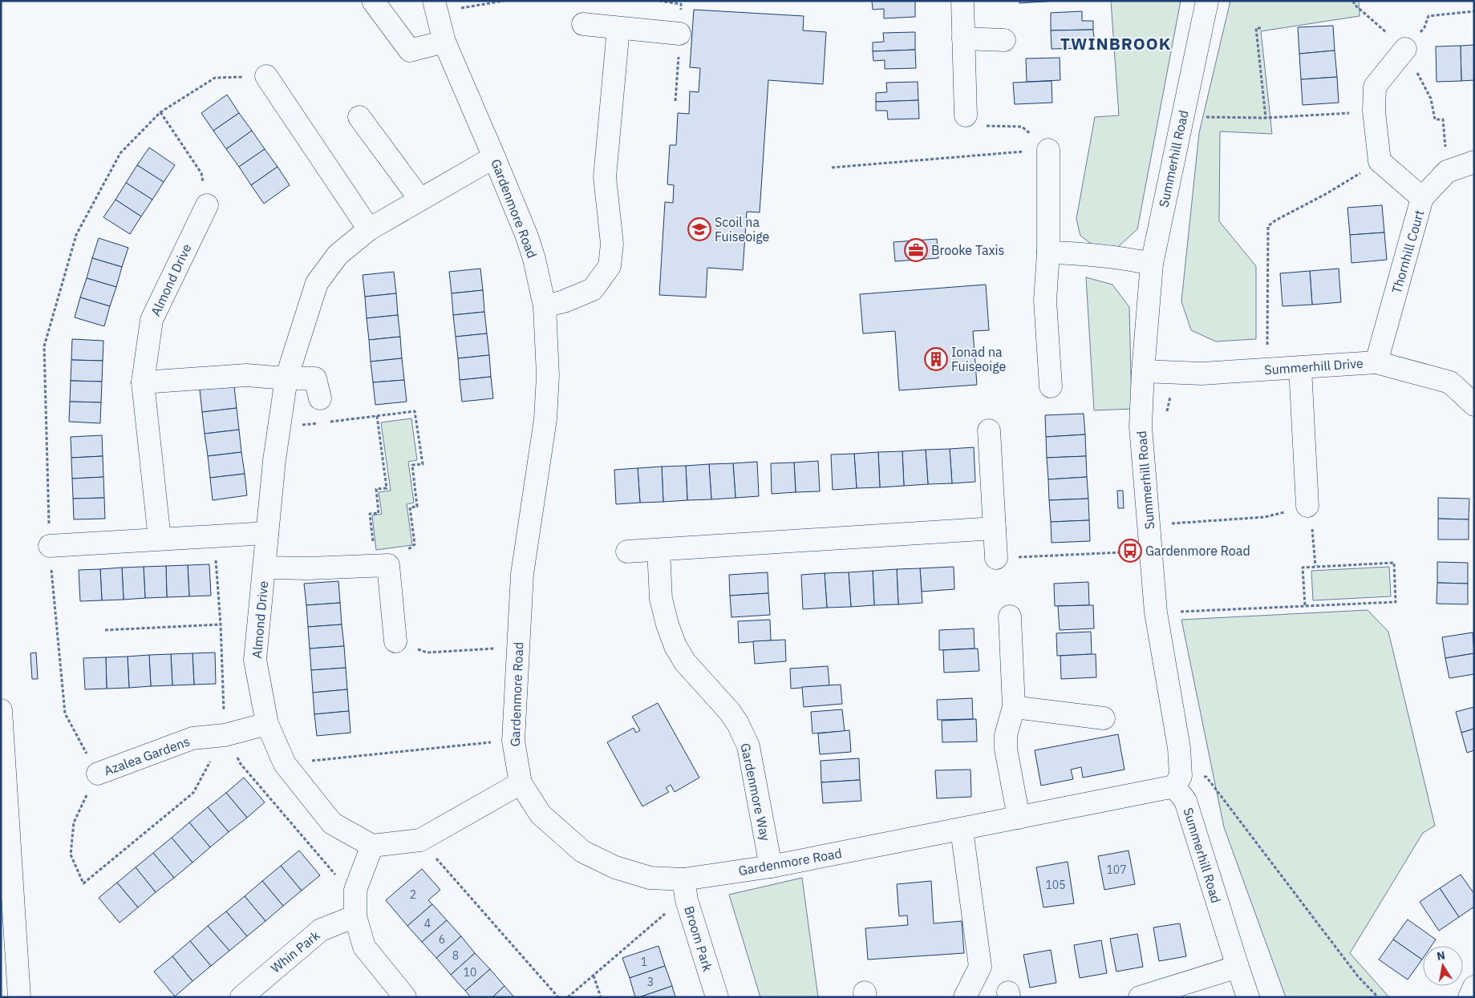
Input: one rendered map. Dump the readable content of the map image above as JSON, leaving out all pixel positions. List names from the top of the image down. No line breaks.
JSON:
{"streets":{"street":["Summerhill Road","Gardenmore Road","Thornhill Court","Almond Drive","Summerhill Drive","Azalea Gardens","Gardenmore Way","Broom Park","Whin Park"]},"crossings":[["Summerhill Road","Gardenmore Road"],["Summerhill Road","Summerhill Drive"],["Gardenmore Road","Almond Drive"],["Gardenmore Road","Gardenmore Way"],["Gardenmore Road","Broom Park"],["Thornhill Court","Summerhill Drive"],["Almond Drive","Azalea Gardens"]],"districts":["TWINBROOK"],"places":{"school or university":["Scoil na Fuiseoige"],"office":["Brooke Taxis"],"building":["Ionad na Fuiseoige"],"bus stop":["Gardenmore Road"]},"house_numbers":["107","105","2","4","6","8","1","10","3"],"north":"top"}
